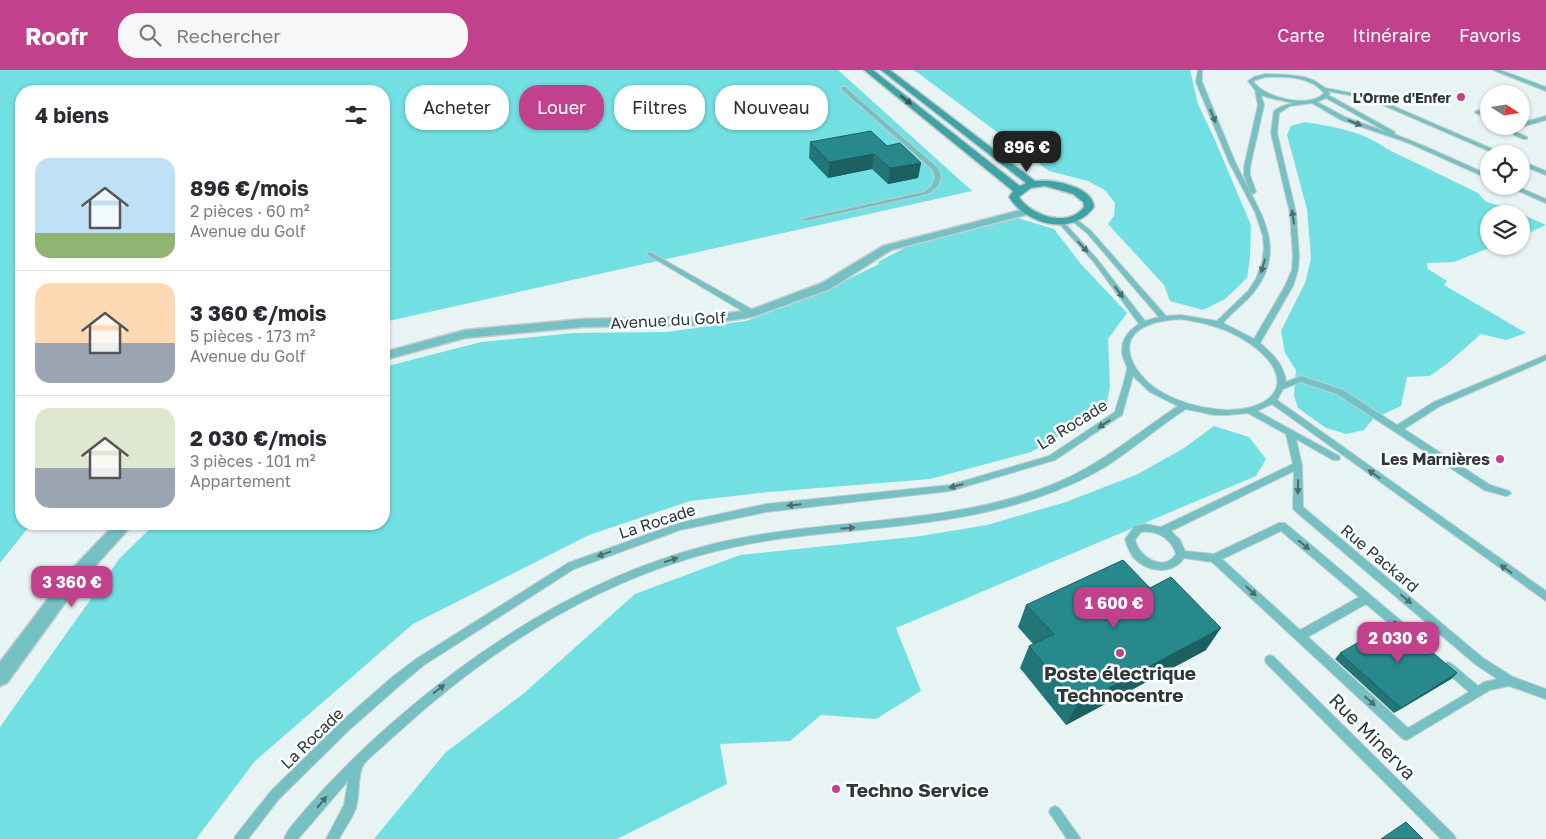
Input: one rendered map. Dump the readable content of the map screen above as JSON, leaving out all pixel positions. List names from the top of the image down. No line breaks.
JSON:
{"streets":{"street":["Avenue du Golf"],"lane":["La Rocade","Rue Packard","Rue Minerva"]},"places":["L'Orme d'Enfer","Les Marnières","Poste électrique Technocentre","Techno Service"],"north":"right","page":{"header":"Roofr","search":"Rechercher","nav":["Carte","Itinéraire","Favoris"],"chip":["Acheter","Louer","Filtres","Nouveau"],"heading":"4 biens","price":["896 €","3 360 €","1 600 €","2 030 €"],"list":[{"name":"896 €/mois","note":"2 pièces · 60 m² · Avenue du Golf"},{"name":"3 360 €/mois","note":"5 pièces · 173 m² · Avenue du Golf"},{"name":"2 030 €/mois","note":"3 pièces · 101 m² · Appartement"}]}}
